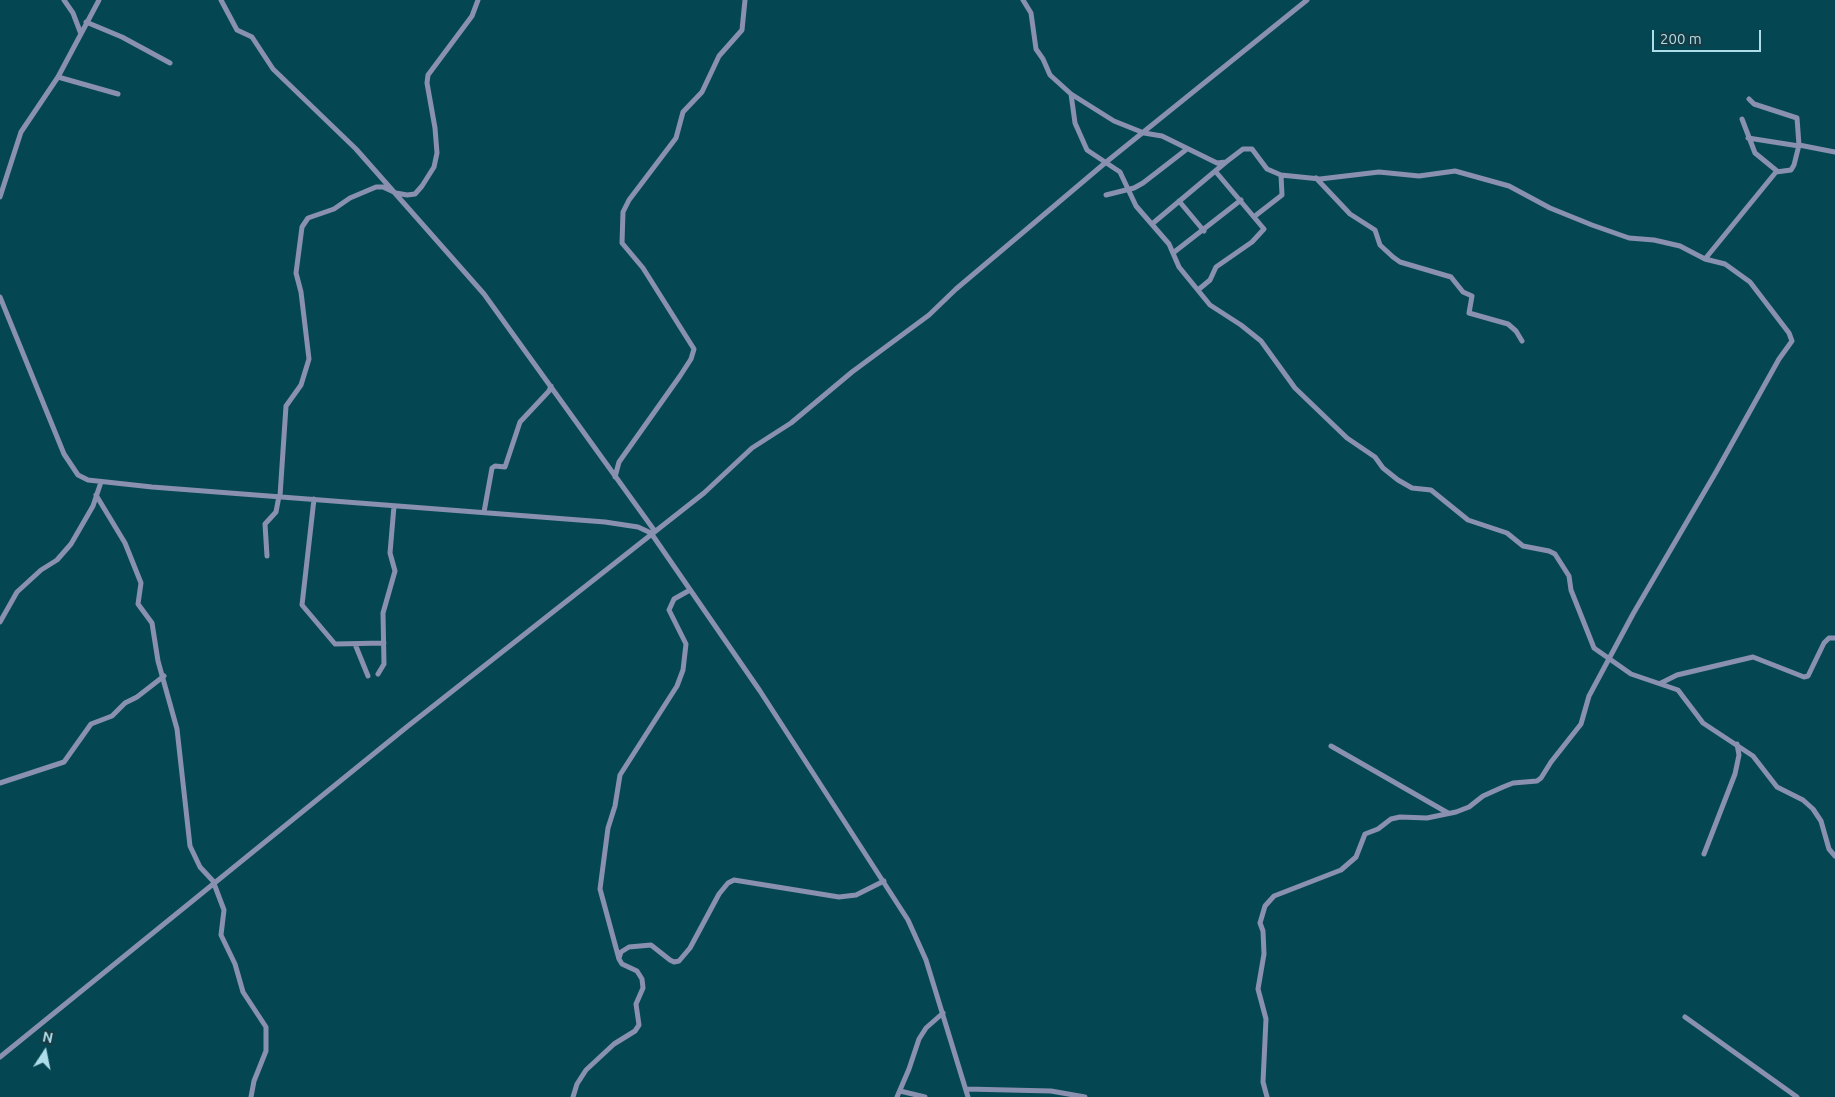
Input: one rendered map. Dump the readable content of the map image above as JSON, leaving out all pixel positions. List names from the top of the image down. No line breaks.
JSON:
{"scale_bar":"200 m","north":"top"}
